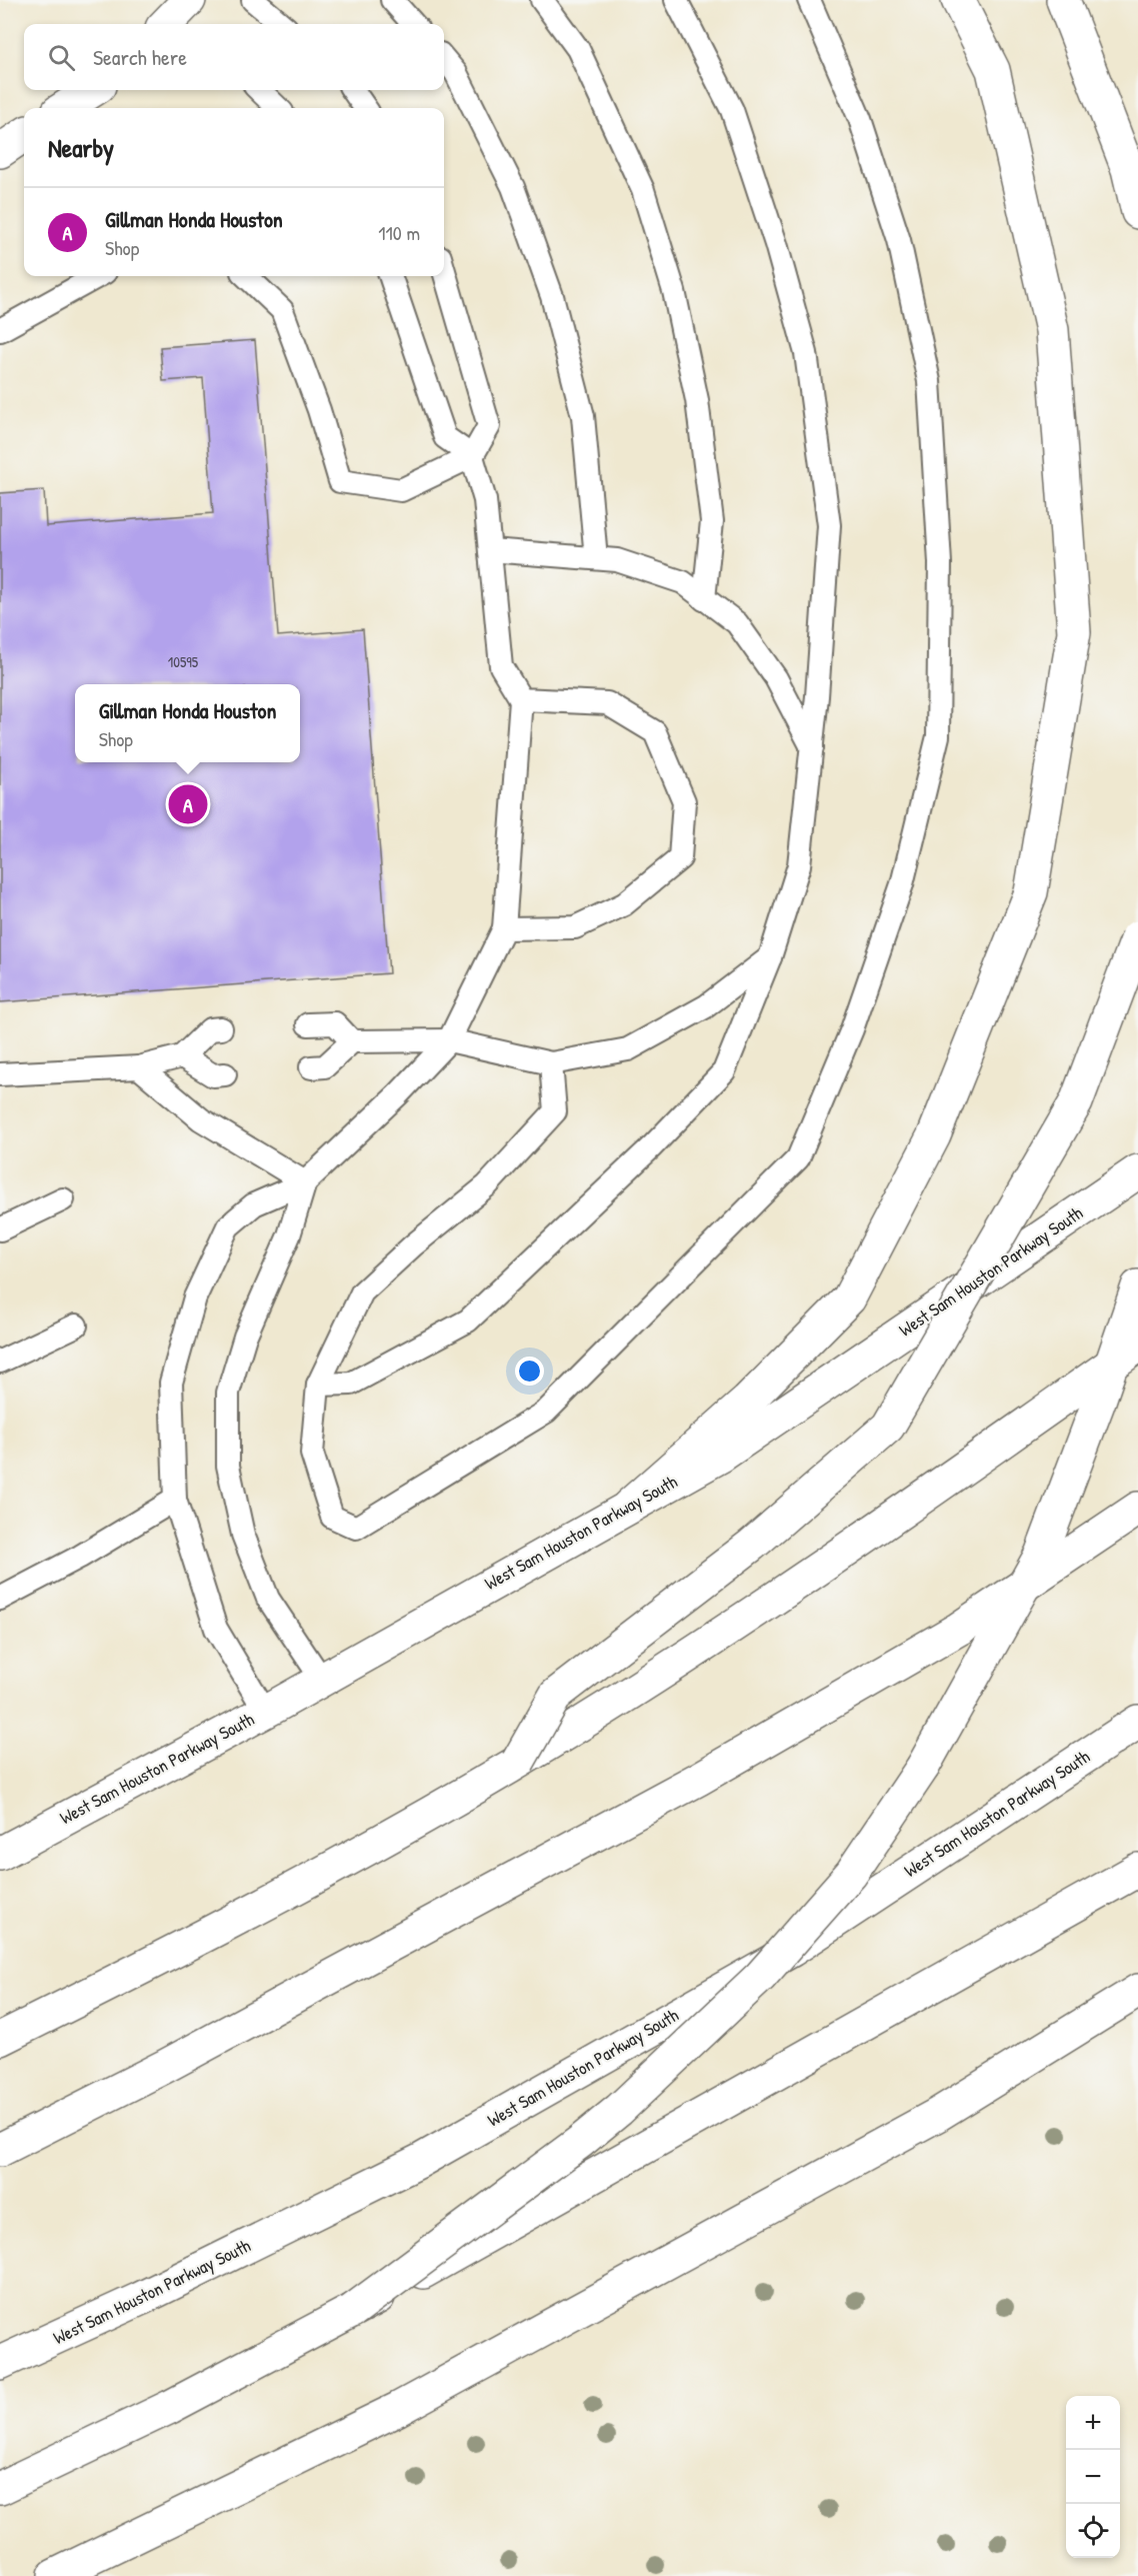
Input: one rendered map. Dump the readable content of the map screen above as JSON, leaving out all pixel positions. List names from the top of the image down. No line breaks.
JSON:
{"streets":{"main road":["West Sam Houston Parkway South"]},"house_numbers":["10595"],"page":{"search":"Search here","heading":"Nearby","list":[{"mark":"A","name":"Gillman Honda Houston","note":"Shop","value":"110 m"}],"popup":["Gillman Honda Houston","Shop"],"pins":"A","map_buttons":["+","−"]}}
